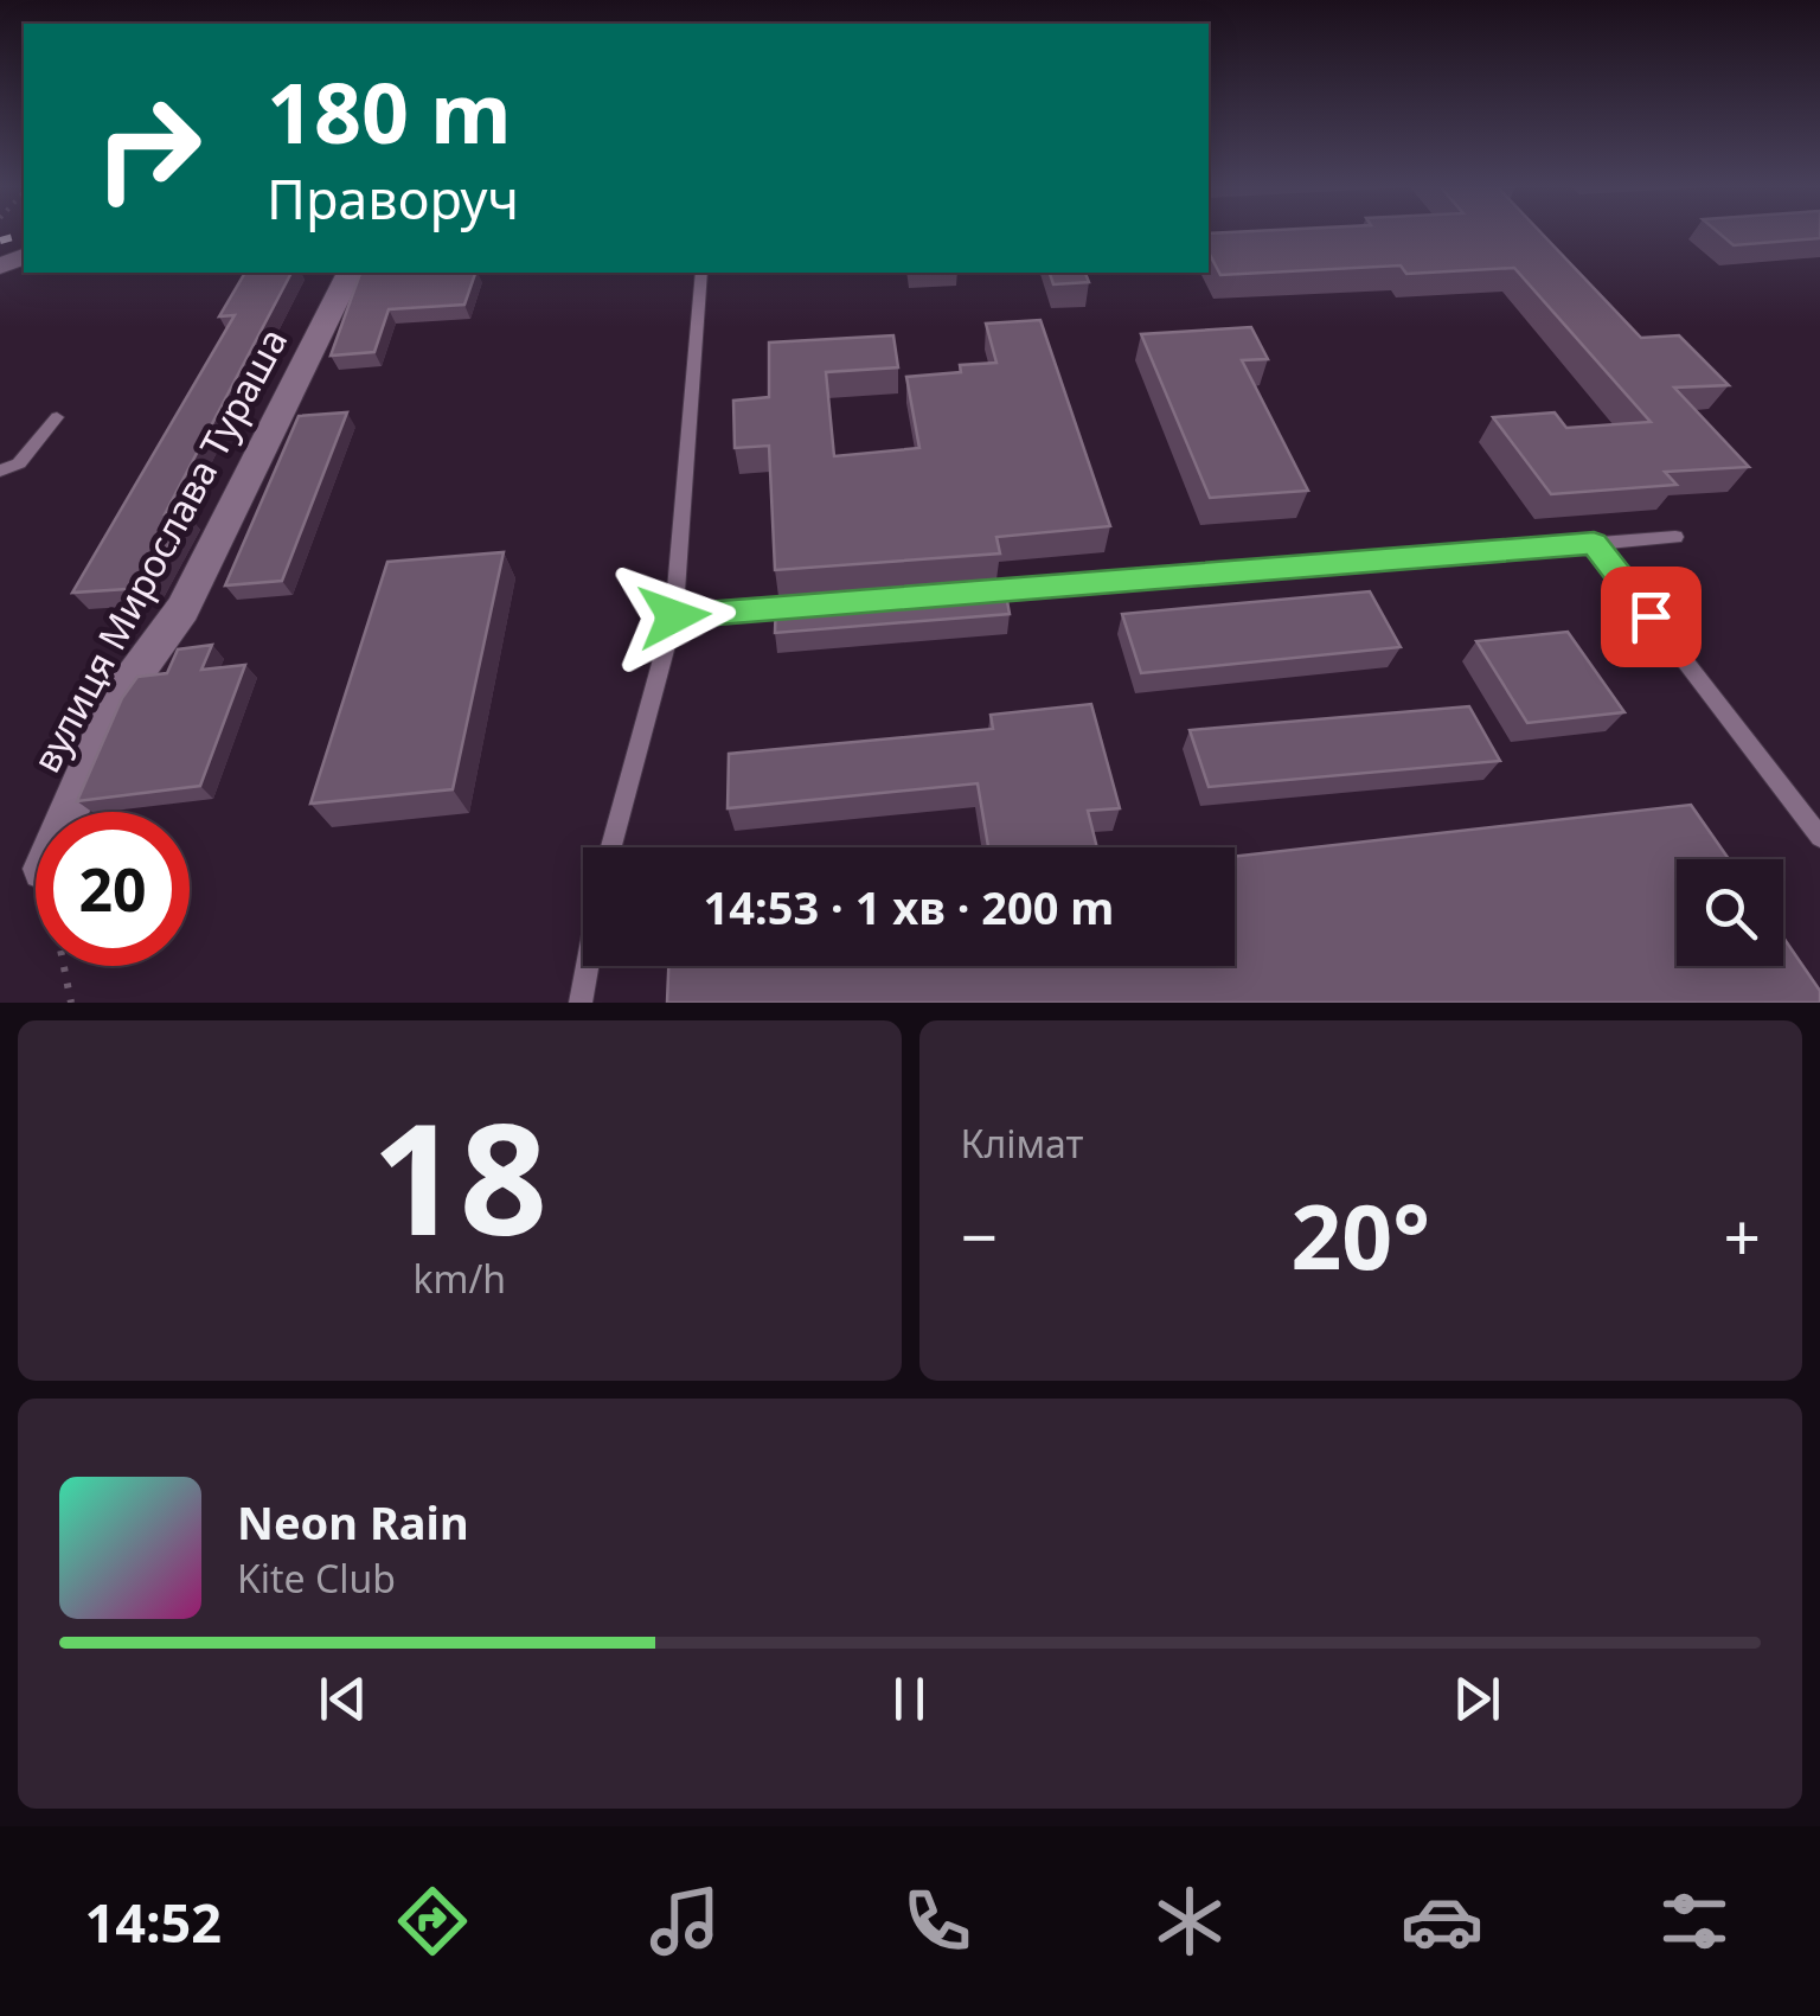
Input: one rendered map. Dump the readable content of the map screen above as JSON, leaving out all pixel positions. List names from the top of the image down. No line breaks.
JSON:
{"streets":{"street":["вулиця Мирослава Тураша"]},"page":{"turn":["180 m","Праворуч"],"limit":"20","trip":"14:53 · 1 хв · 200 m","tile":[["18","km/h"],"Клімат"],"heat":["−","20°","+"],"song":["Neon Rain","Kite Club"],"tabs":"14:52"}}
